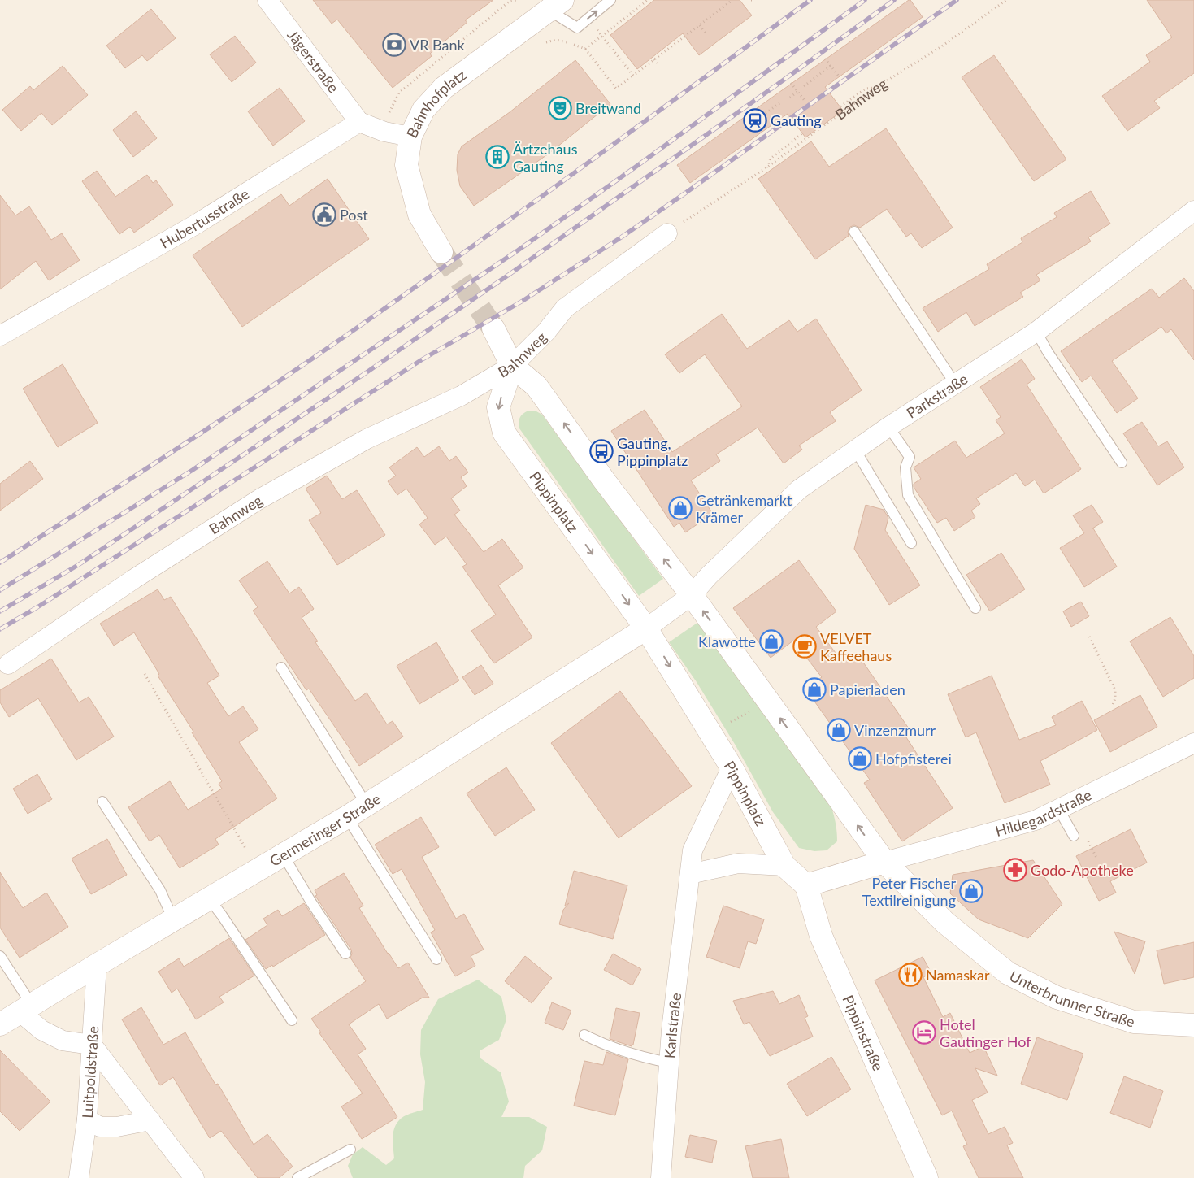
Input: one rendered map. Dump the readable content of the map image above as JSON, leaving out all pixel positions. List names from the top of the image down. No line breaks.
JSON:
{"streets":{"street":["Jägerstraße","Bahnweg","Bahnhofplatz","Hubertusstraße","Parkstraße","Pippinplatz","Hildegardstraße","Germeringer Straße","Unterbrunner Straße","Karlstraße","Pippinstraße","Luitpoldstraße"]},"crossings":[["Jägerstraße","Hubertusstraße"],["Bahnweg","Pippinplatz"],["Pippinplatz","Germeringer Straße"],["Pippinplatz","Karlstraße"],["Pippinplatz","Pippinstraße"],["Hildegardstraße","Unterbrunner Straße"],["Germeringer Straße","Luitpoldstraße"]],"places":{"bank":["VR Bank"],"theatre":["Breitwand"],"station":["Gauting"],"building":["Ärtzehaus Gauting"],"public building":["Post"],"bus stop":["Gauting, Pippinplatz"],"shop":["Getränkemarkt Krämer","Klawotte","Papierladen","Vinzenzmurr","Hofpfisterei","Peter Fischer Textilreinigung"],"cafe":["VELVET Kaffeehaus"],"pharmacy":["Godo-Apotheke"],"restaurant":["Namaskar"],"hotel":["Hotel Gautinger Hof"]}}
